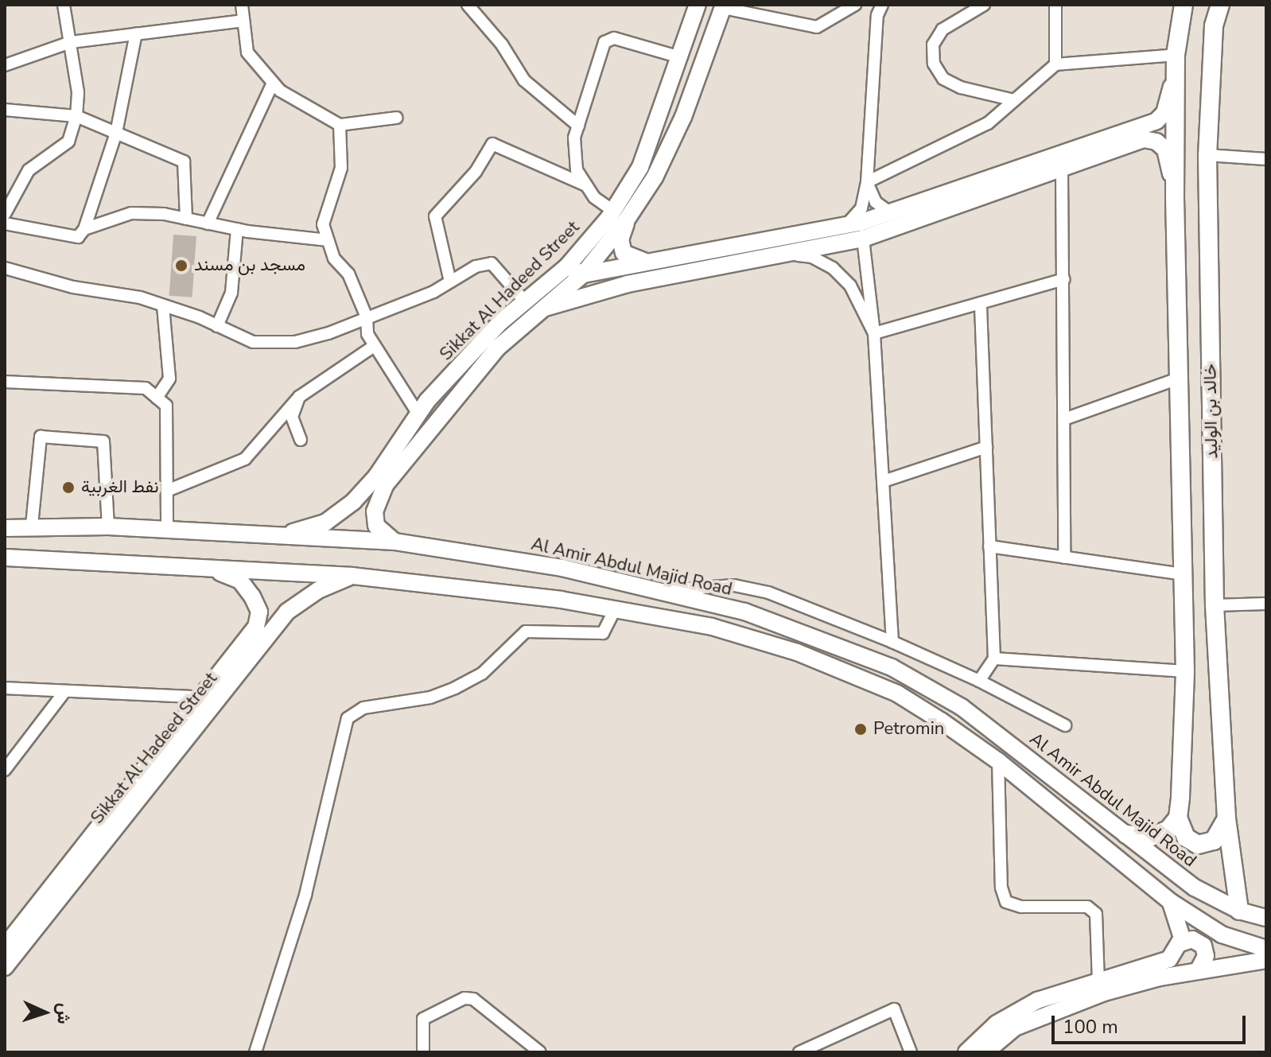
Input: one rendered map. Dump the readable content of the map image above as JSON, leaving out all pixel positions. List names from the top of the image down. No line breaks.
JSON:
{"streets":{"main road":["Sikkat Al Hadeed Street","خالد بن الوليد","Al Amir Abdul Majid Road"]},"crossings":[["Sikkat Al Hadeed Street","Al Amir Abdul Majid Road"],["خالد بن الوليد","Al Amir Abdul Majid Road"]],"places":["مسجد بن مسند","نفط الغربية","Petromin"],"scale_bar":"100 m","north":"right"}
